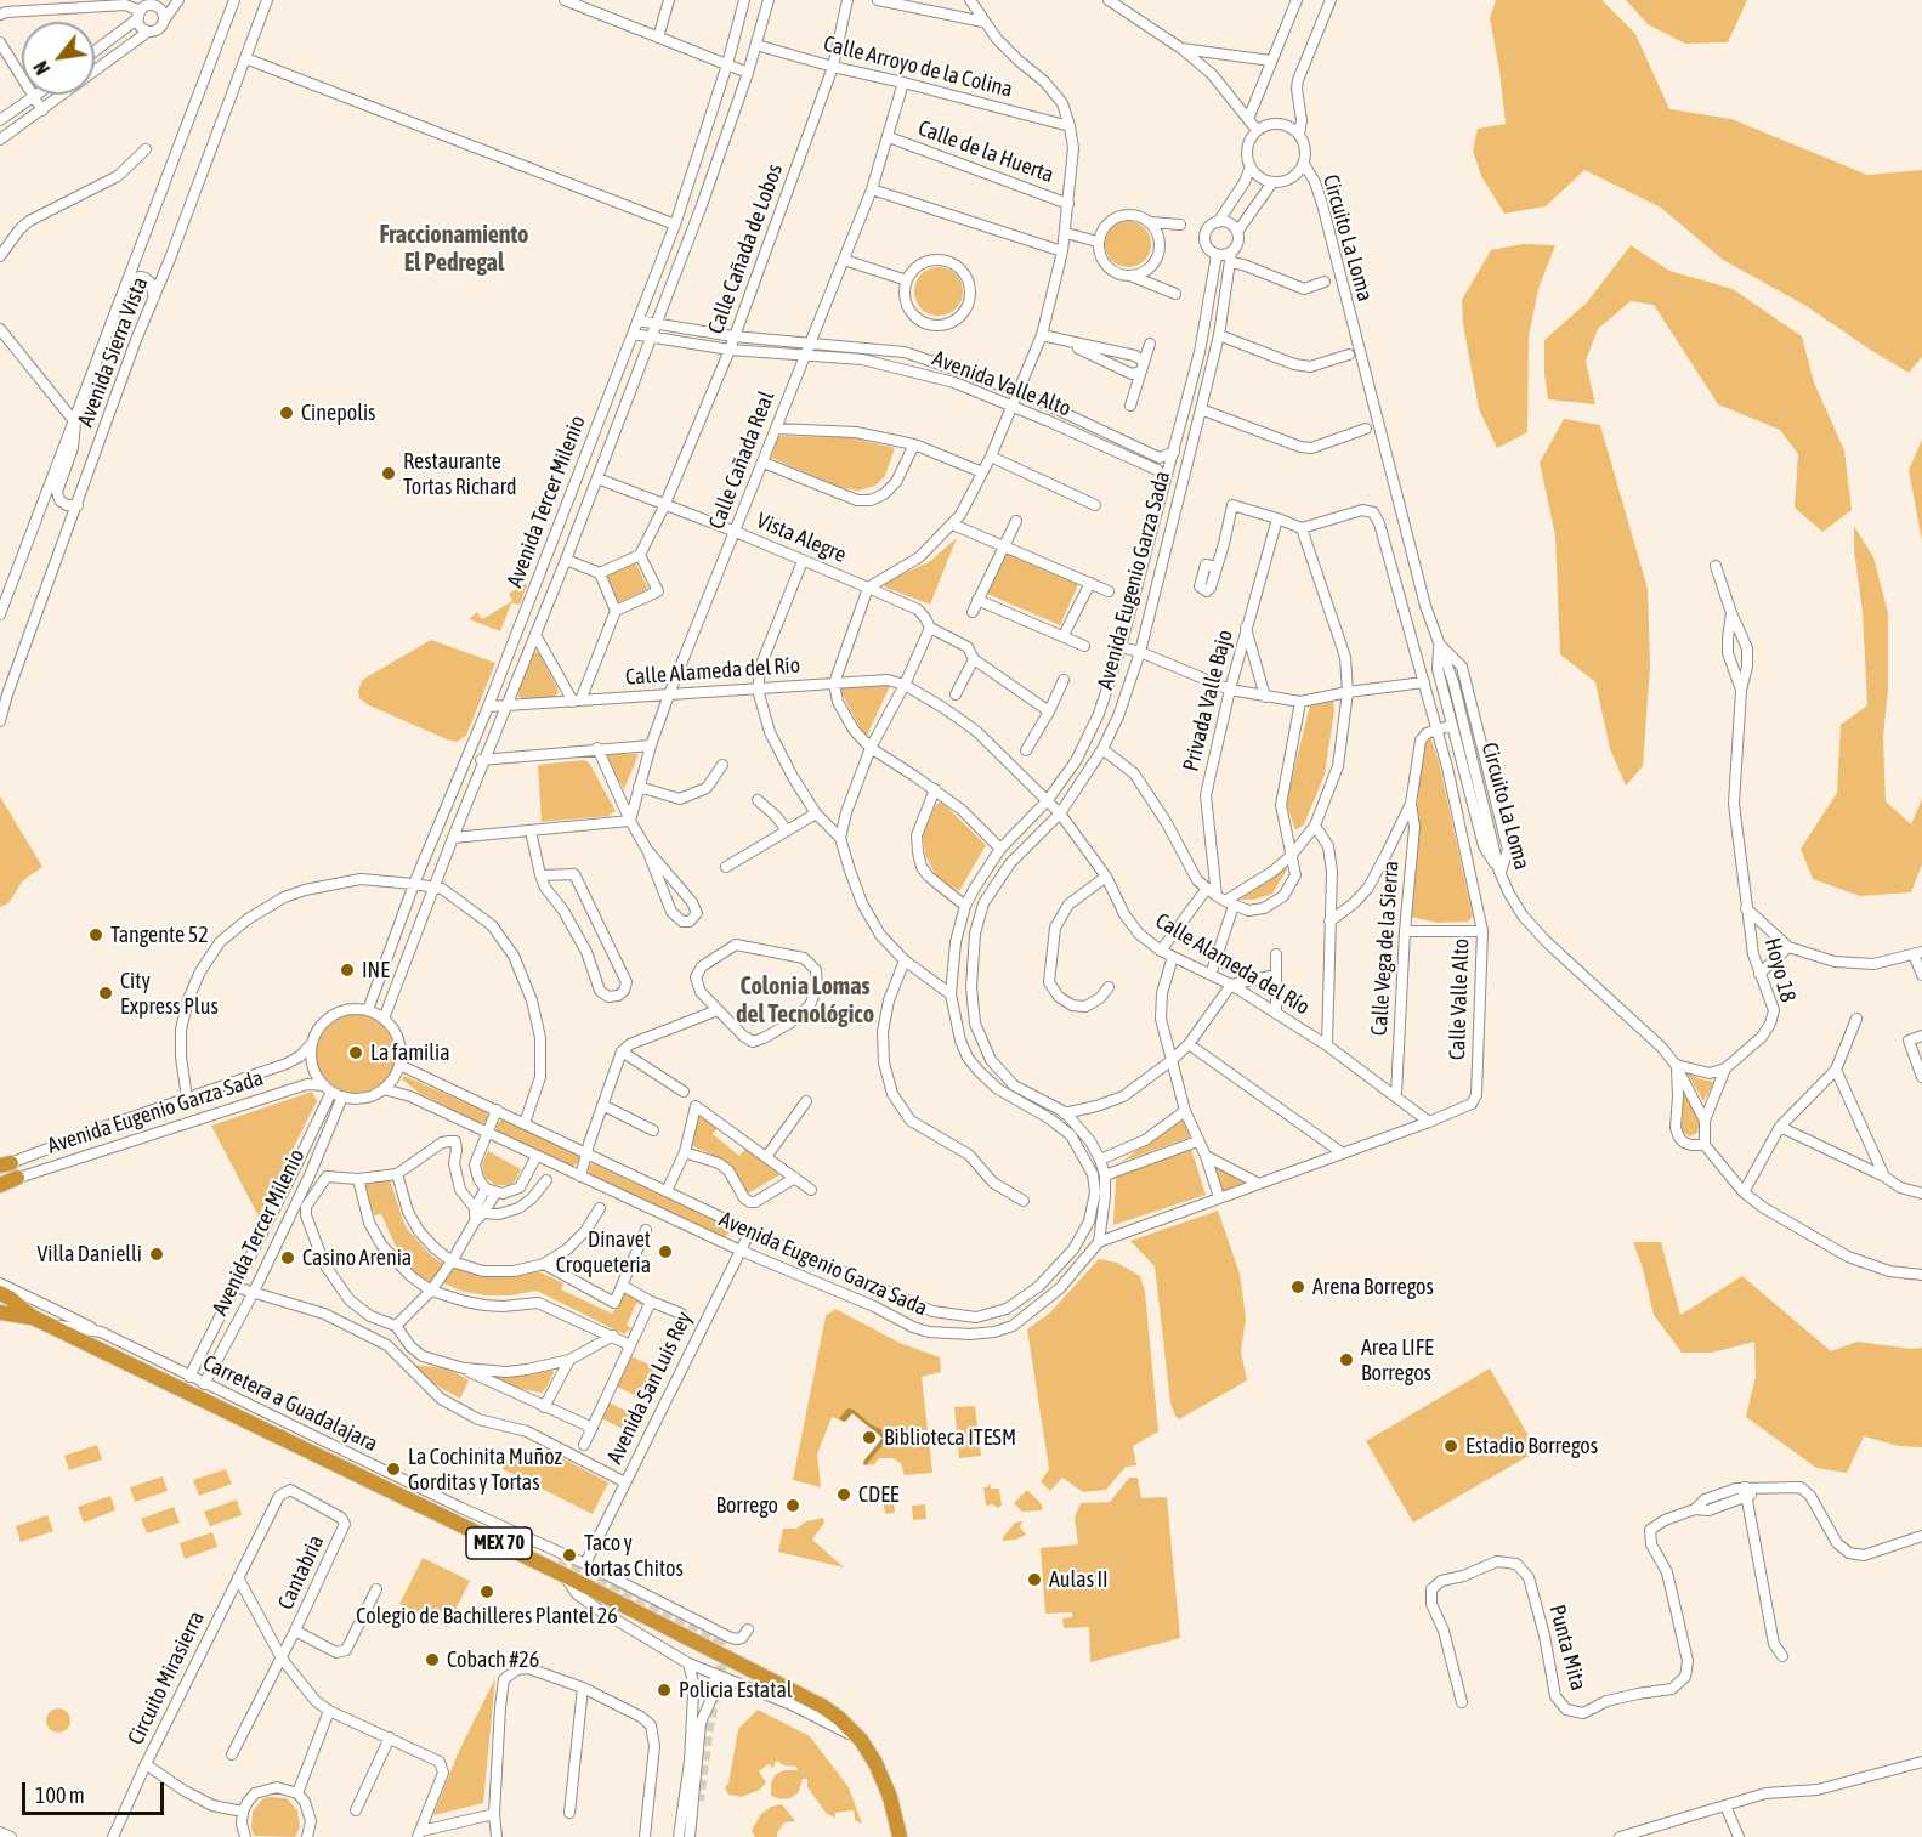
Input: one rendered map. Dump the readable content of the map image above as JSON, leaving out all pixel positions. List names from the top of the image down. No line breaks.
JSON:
{"streets":{"highway":["MEX 70"],"street":["Calle Arroyo de la Colina","Calle de la Huerta","Circuito La Loma","Calle Cañada de Lobos","Avenida Sierra Vista","Avenida Valle Alto","Calle Cañada Real","Avenida Tercer Milenio","Vista Alegre","Avenida Eugenio Garza Sada","Calle Alameda del Río","Privada Valle Bajo","Calle Vega de la Sierra","Hoyo 18","Calle Valle Alto","Avenida San Luis Rey","Carretera a Guadalajara","Cantabria","Punta Mita","Circuito Mirasierra"]},"crossings":[["Calle Arroyo de la Colina","Calle Cañada de Lobos"],["Calle Arroyo de la Colina","Calle Cañada Real"],["Calle Arroyo de la Colina","Avenida Tercer Milenio"],["Calle de la Huerta","Calle Cañada Real"],["Circuito La Loma","Hoyo 18"],["Calle Cañada de Lobos","Avenida Valle Alto"],["Calle Cañada de Lobos","Vista Alegre"],["Avenida Valle Alto","Calle Cañada Real"],["Avenida Valle Alto","Avenida Tercer Milenio"],["Avenida Valle Alto","Avenida Eugenio Garza Sada"],["Calle Cañada Real","Vista Alegre"],["Calle Cañada Real","Calle Alameda del Río"],["Avenida Tercer Milenio","Vista Alegre"],["Avenida Tercer Milenio","Avenida Eugenio Garza Sada"],["Avenida Tercer Milenio","Calle Alameda del Río"],["Avenida Tercer Milenio","Carretera a Guadalajara"],["Avenida Eugenio Garza Sada","Calle Alameda del Río"],["Avenida Eugenio Garza Sada","Calle Valle Alto"],["Avenida Eugenio Garza Sada","Avenida San Luis Rey"],["Calle Alameda del Río","Calle Vega de la Sierra"],["Calle Alameda del Río","Calle Valle Alto"],["Avenida San Luis Rey","Carretera a Guadalajara"],["Carretera a Guadalajara","MEX 70"],["Cantabria","Circuito Mirasierra"]],"districts":["Fraccionamiento El Pedregal","Colonia Lomas del Tecnológico"],"places":["Cinepolis","Restaurante Tortas Richard","Tangente 52","INE","City Express Plus","La familia","Dinavet Croqueteria","Villa Danielli","Casino Arenia","Arena Borregos","Area LIFE Borregos","Biblioteca ITESM","Estadio Borregos","La Cochinita Muñoz Gorditas y Tortas","CDEE","Borrego","Taco y tortas Chitos","Aulas II","Colegio de Bachilleres Plantel 26","Cobach #26","Policia Estatal"],"scale_bar":"100 m","north":"bottom left"}
